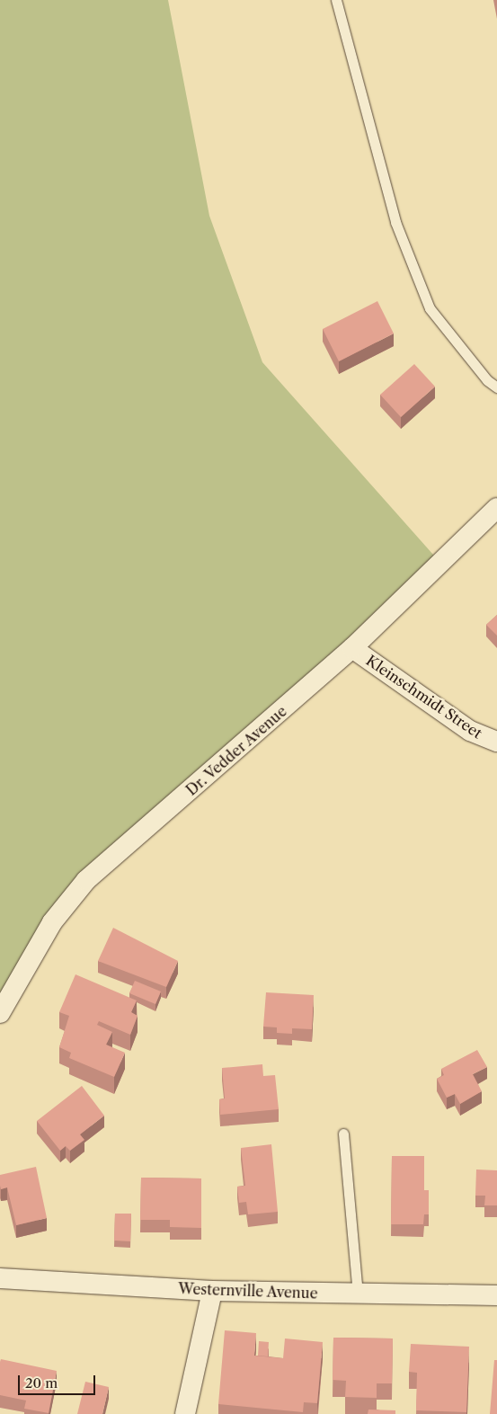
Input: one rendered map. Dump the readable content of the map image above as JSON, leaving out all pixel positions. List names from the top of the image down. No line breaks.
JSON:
{"streets":{"street":["Kleinschmidt Street","Dr. Vedder Avenue","Westernville Avenue"]},"crossings":[["Kleinschmidt Street","Dr. Vedder Avenue"]],"scale_bar":"20 m"}
